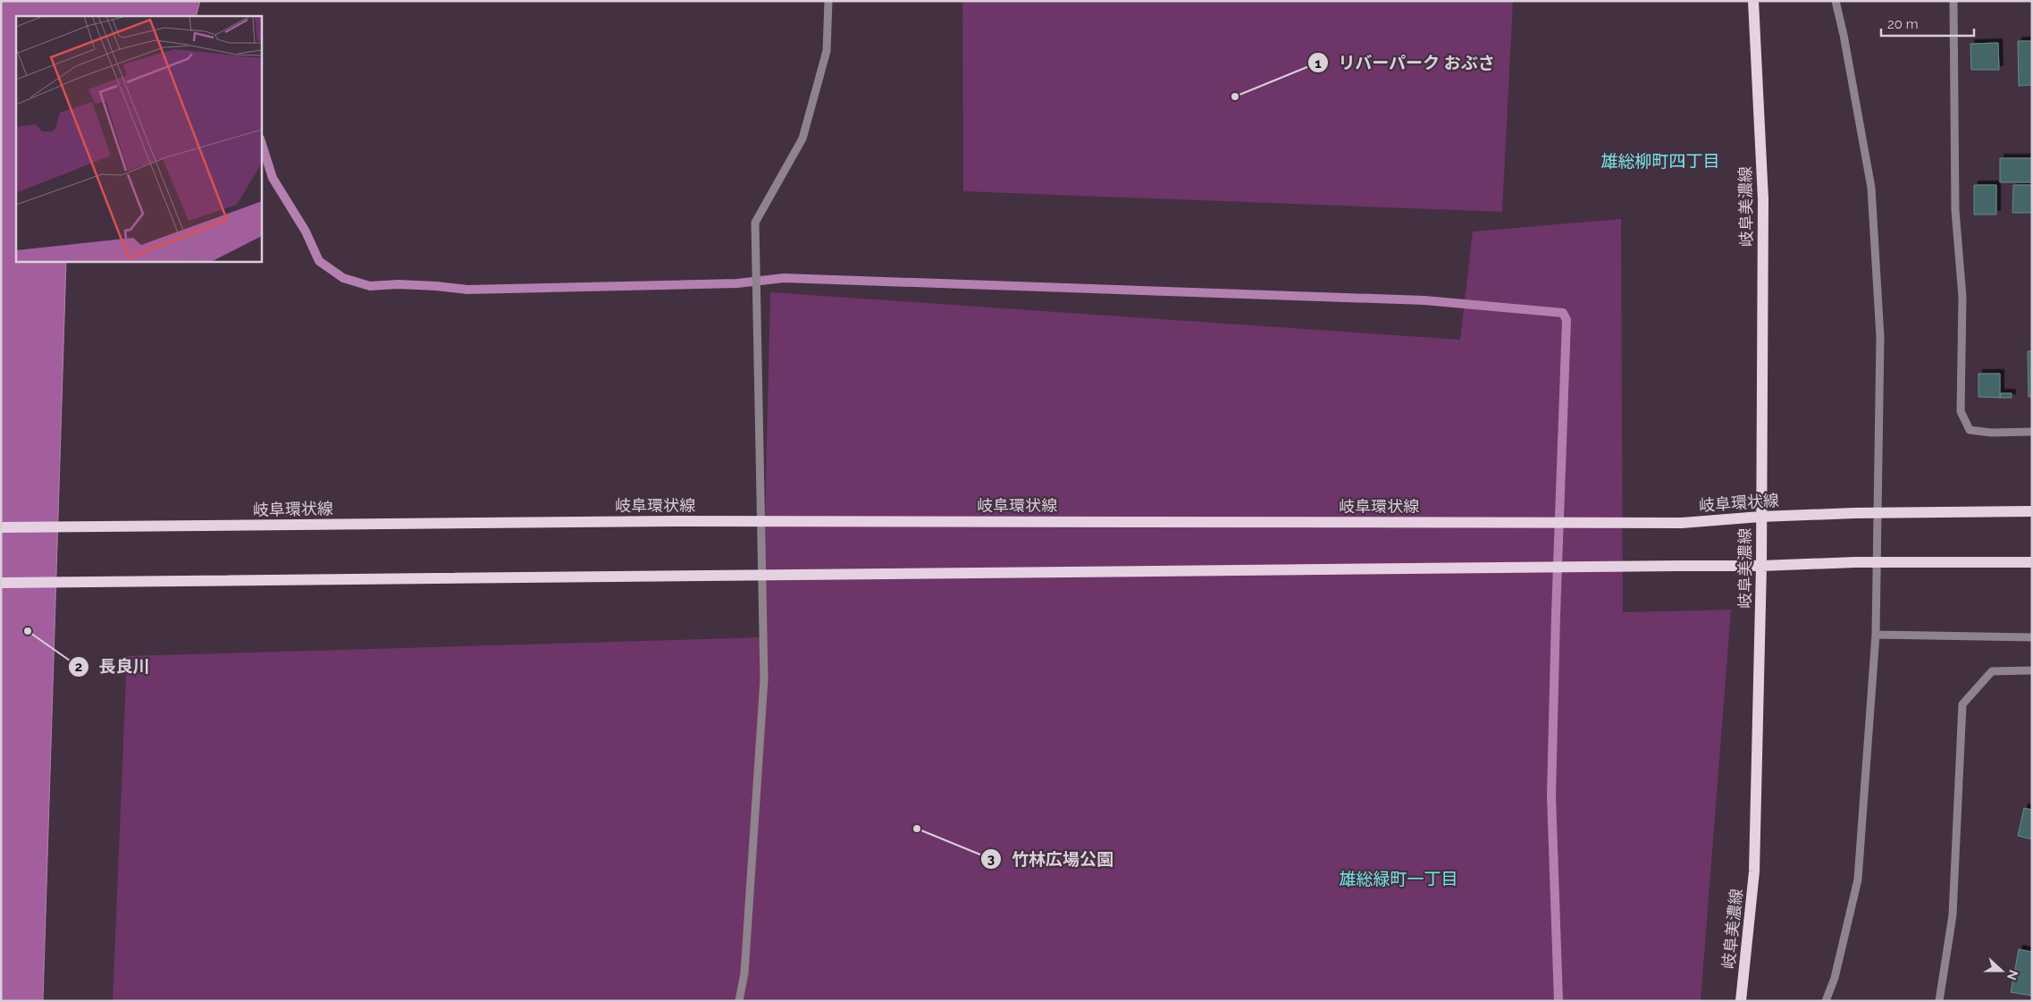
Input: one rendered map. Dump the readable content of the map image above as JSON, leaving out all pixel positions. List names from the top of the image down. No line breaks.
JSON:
{"streets":{"main road":["岐阜美濃線","岐阜環状線"]},"crossings":[["岐阜美濃線","岐阜環状線"]],"districts":["雄総柳町四丁目","雄総緑町一丁目"],"places":["リバーパーク おぶさ","長良川","竹林広場公園"],"scale_bar":"20 m","north":"right"}
